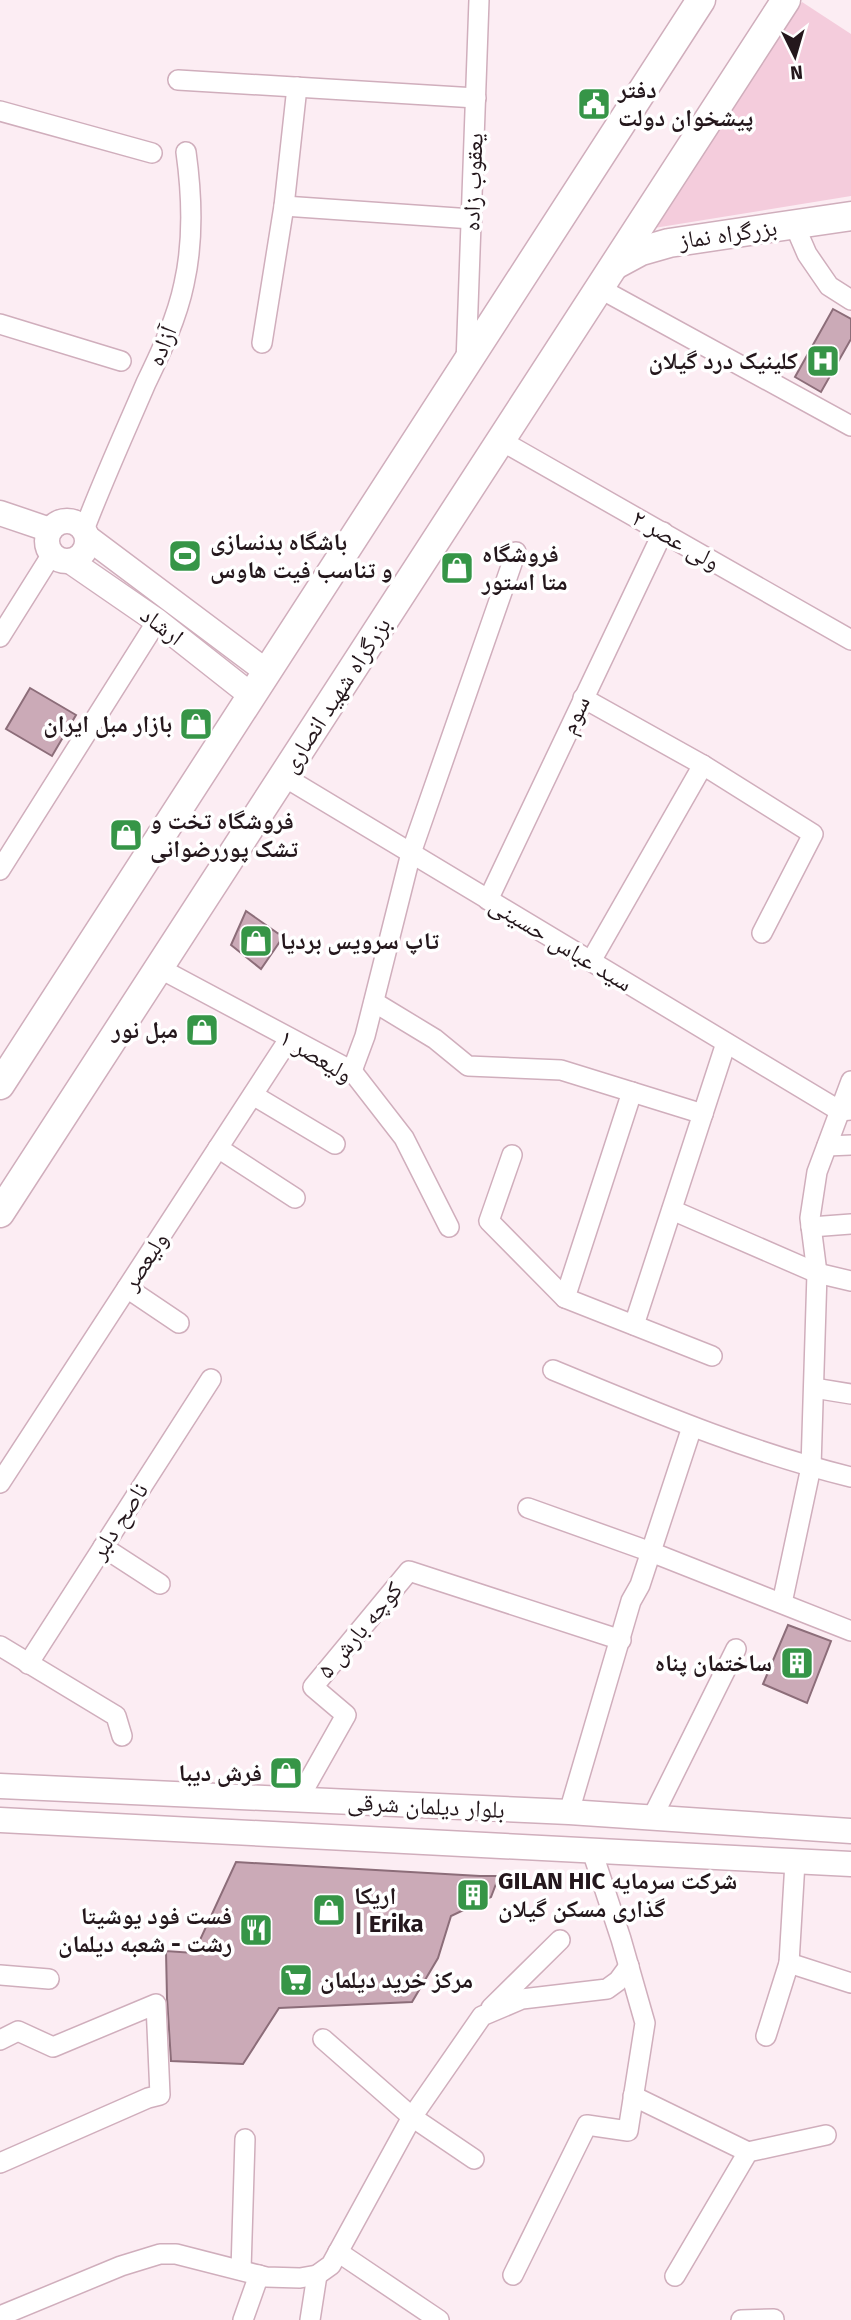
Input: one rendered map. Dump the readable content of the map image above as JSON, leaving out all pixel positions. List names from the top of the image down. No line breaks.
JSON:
{"streets":{"highway":["بزرگراه نماز","بزرگراه شهید انصاری"],"main road":["ارشاد","بلوار دیلمان شرقی"],"street":["یعقوب زاده","آزاده","ولی عصر ۲","سوم","سید عباس حسینی","ولیعصر ۱","ولیعصر","ناصح دلبر","کوچه بارش ۵"]},"crossings":[["بزرگراه نماز","بزرگراه شهید انصاری"],["آزاده","ارشاد"],["ولی عصر ۲","بزرگراه شهید انصاری"],["ولی عصر ۲","سوم"],["بزرگراه شهید انصاری","سید عباس حسینی"],["بزرگراه شهید انصاری","ولیعصر ۱"],["سوم","سید عباس حسینی"],["ولیعصر ۱","ولیعصر"],["کوچه بارش ۵","بلوار دیلمان شرقی"]],"places":{"public building":["دفتر پیشخوان دولت"],"hospital":["کلینیک درد گیلان"],"sports":["باشگاه بدنسازی و تناسب فیت هاوس"],"shop":["فروشگاه متا استور","بازار مبل ایران","فروشگاه تخت و تشک پوررضوانی","تاپ سرویس بردیا","مبل نور","فرش دیبا","اریکا | Erika"],"building":["ساختمان پناه","GILAN HIC شرکت سرمایه گذاری مسکن گیلان"],"restaurant":["فست فود یوشیتا رشت - شعبه دیلمان"],"supermarket":["مرکز خرید دیلمان"]},"north":"bottom"}
